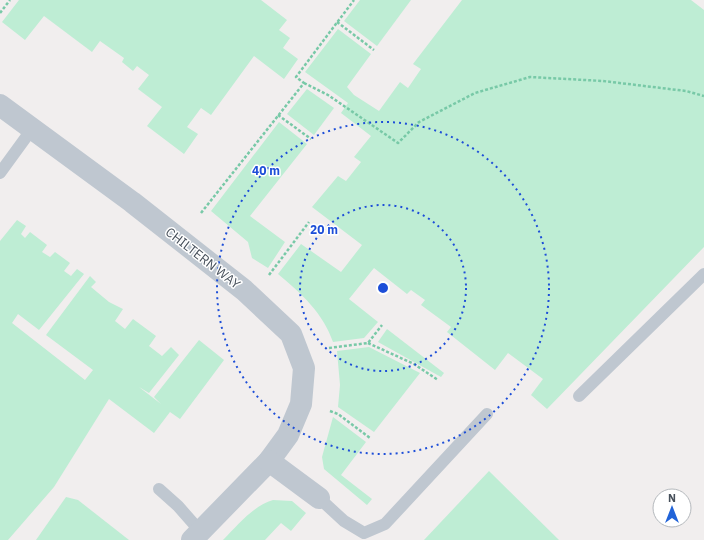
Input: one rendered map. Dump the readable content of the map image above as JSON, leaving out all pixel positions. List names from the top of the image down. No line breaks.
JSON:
{"streets":{"street":["CHILTERN WAY"]},"north":"top","rings":["40 m","20 m"]}
